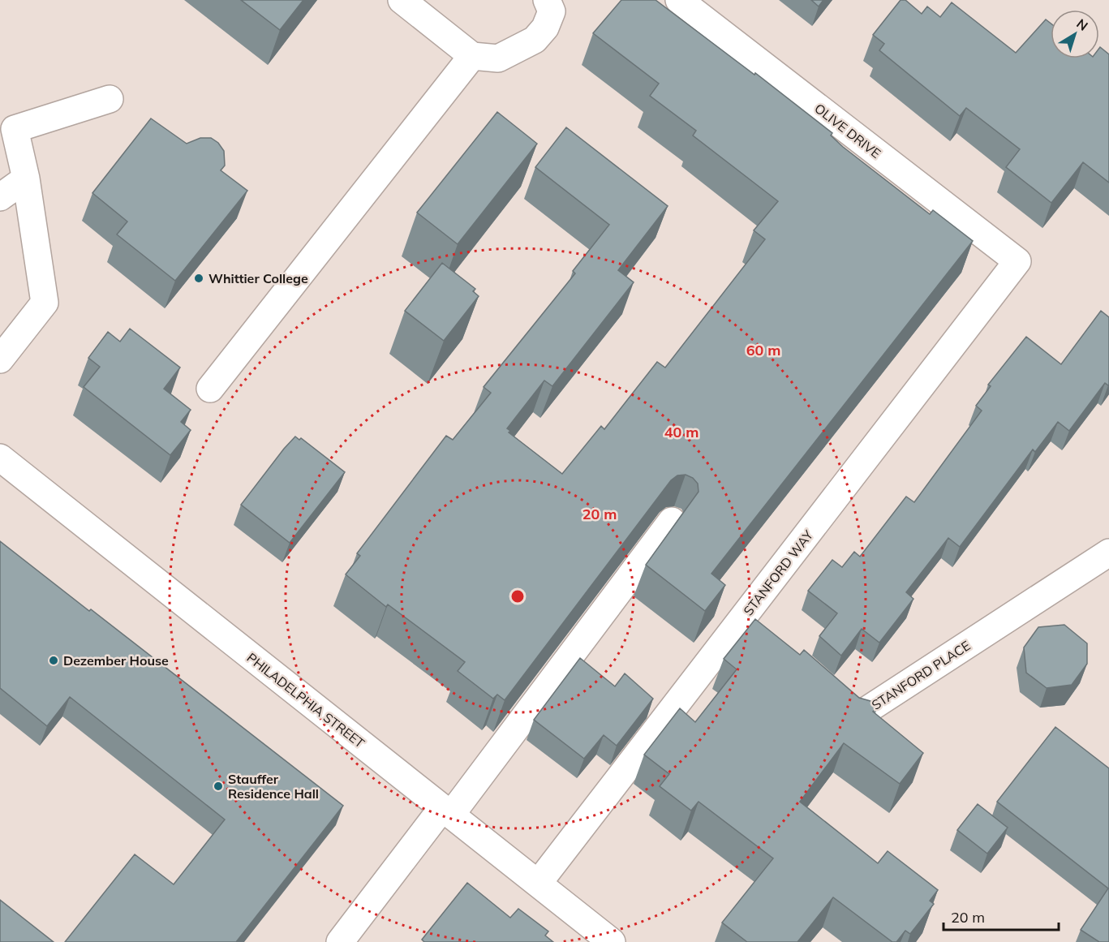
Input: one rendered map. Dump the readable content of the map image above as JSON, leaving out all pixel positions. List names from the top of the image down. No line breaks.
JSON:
{"streets":{"street":["OLIVE DRIVE","STANFORD WAY","STANFORD PLACE","PHILADELPHIA STREET"]},"crossings":[["OLIVE DRIVE","STANFORD WAY"],["STANFORD WAY","PHILADELPHIA STREET"]],"places":["Whittier College","Dezember House","Stauffer Residence Hall"],"scale_bar":"20 m","north":"top right","rings":["60 m","40 m","20 m"]}
